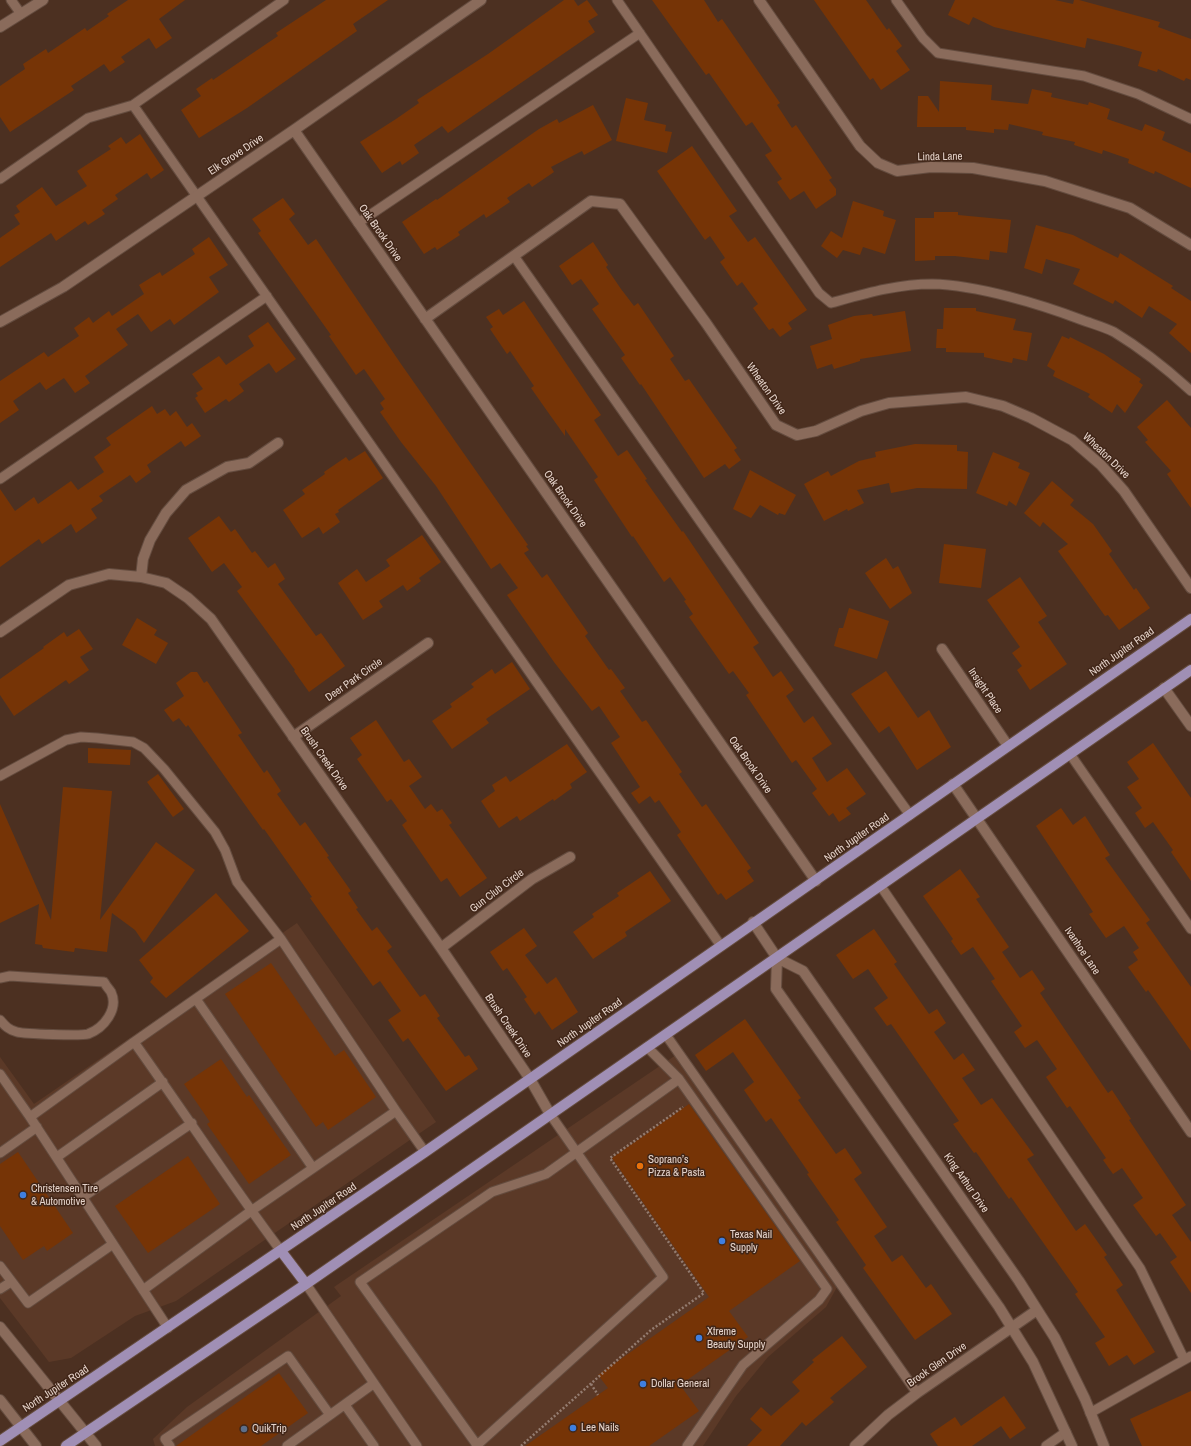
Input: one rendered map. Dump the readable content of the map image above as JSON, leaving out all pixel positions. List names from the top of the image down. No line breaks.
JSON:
{"streets":{"main road":["North Jupiter Road"],"street":["Elk Grove Drive","Linda Lane","Oak Brook Drive","Wheaton Drive","Deer Park Circle","Insight Place","Brush Creek Drive","Gun Club Circle","Ivanhoe Lane","King Arthur Drive","Brook Glen Drive"]},"crossings":[["Elk Grove Drive","Oak Brook Drive"],["Oak Brook Drive","Wheaton Drive"],["Oak Brook Drive","North Jupiter Road"],["North Jupiter Road","Insight Place"],["North Jupiter Road","Brush Creek Drive"],["North Jupiter Road","Ivanhoe Lane"],["Deer Park Circle","Brush Creek Drive"],["Brush Creek Drive","Gun Club Circle"],["King Arthur Drive","Brook Glen Drive"]],"places":["Soprano’s Pizza & Pasta","Christensen Tire & Automotive","Texas Nail Supply","Xtreme Beauty Supply","Dollar General","Lee Nails","QuikTrip"]}
